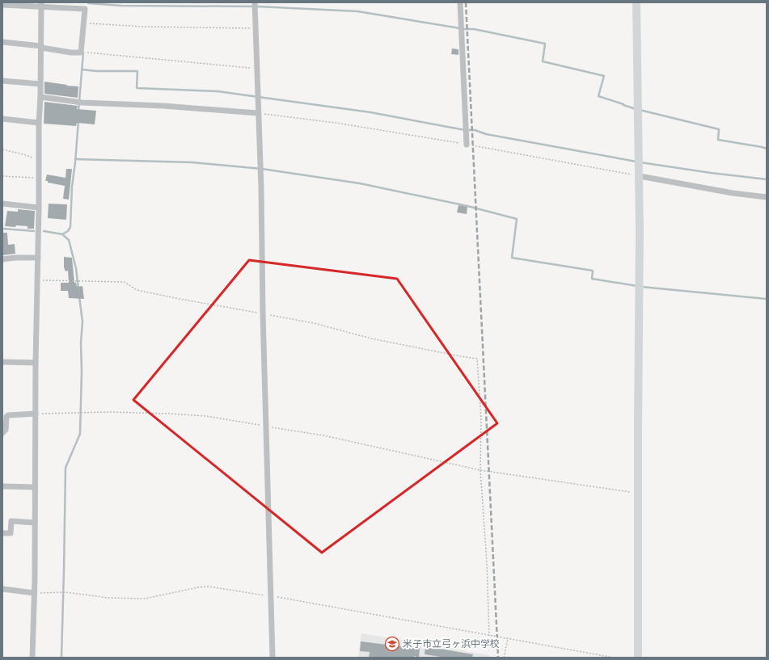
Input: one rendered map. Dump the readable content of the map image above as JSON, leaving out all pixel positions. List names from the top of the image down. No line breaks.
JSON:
{"places":{"school or university":["米子市立弓ヶ浜中学校"]}}
